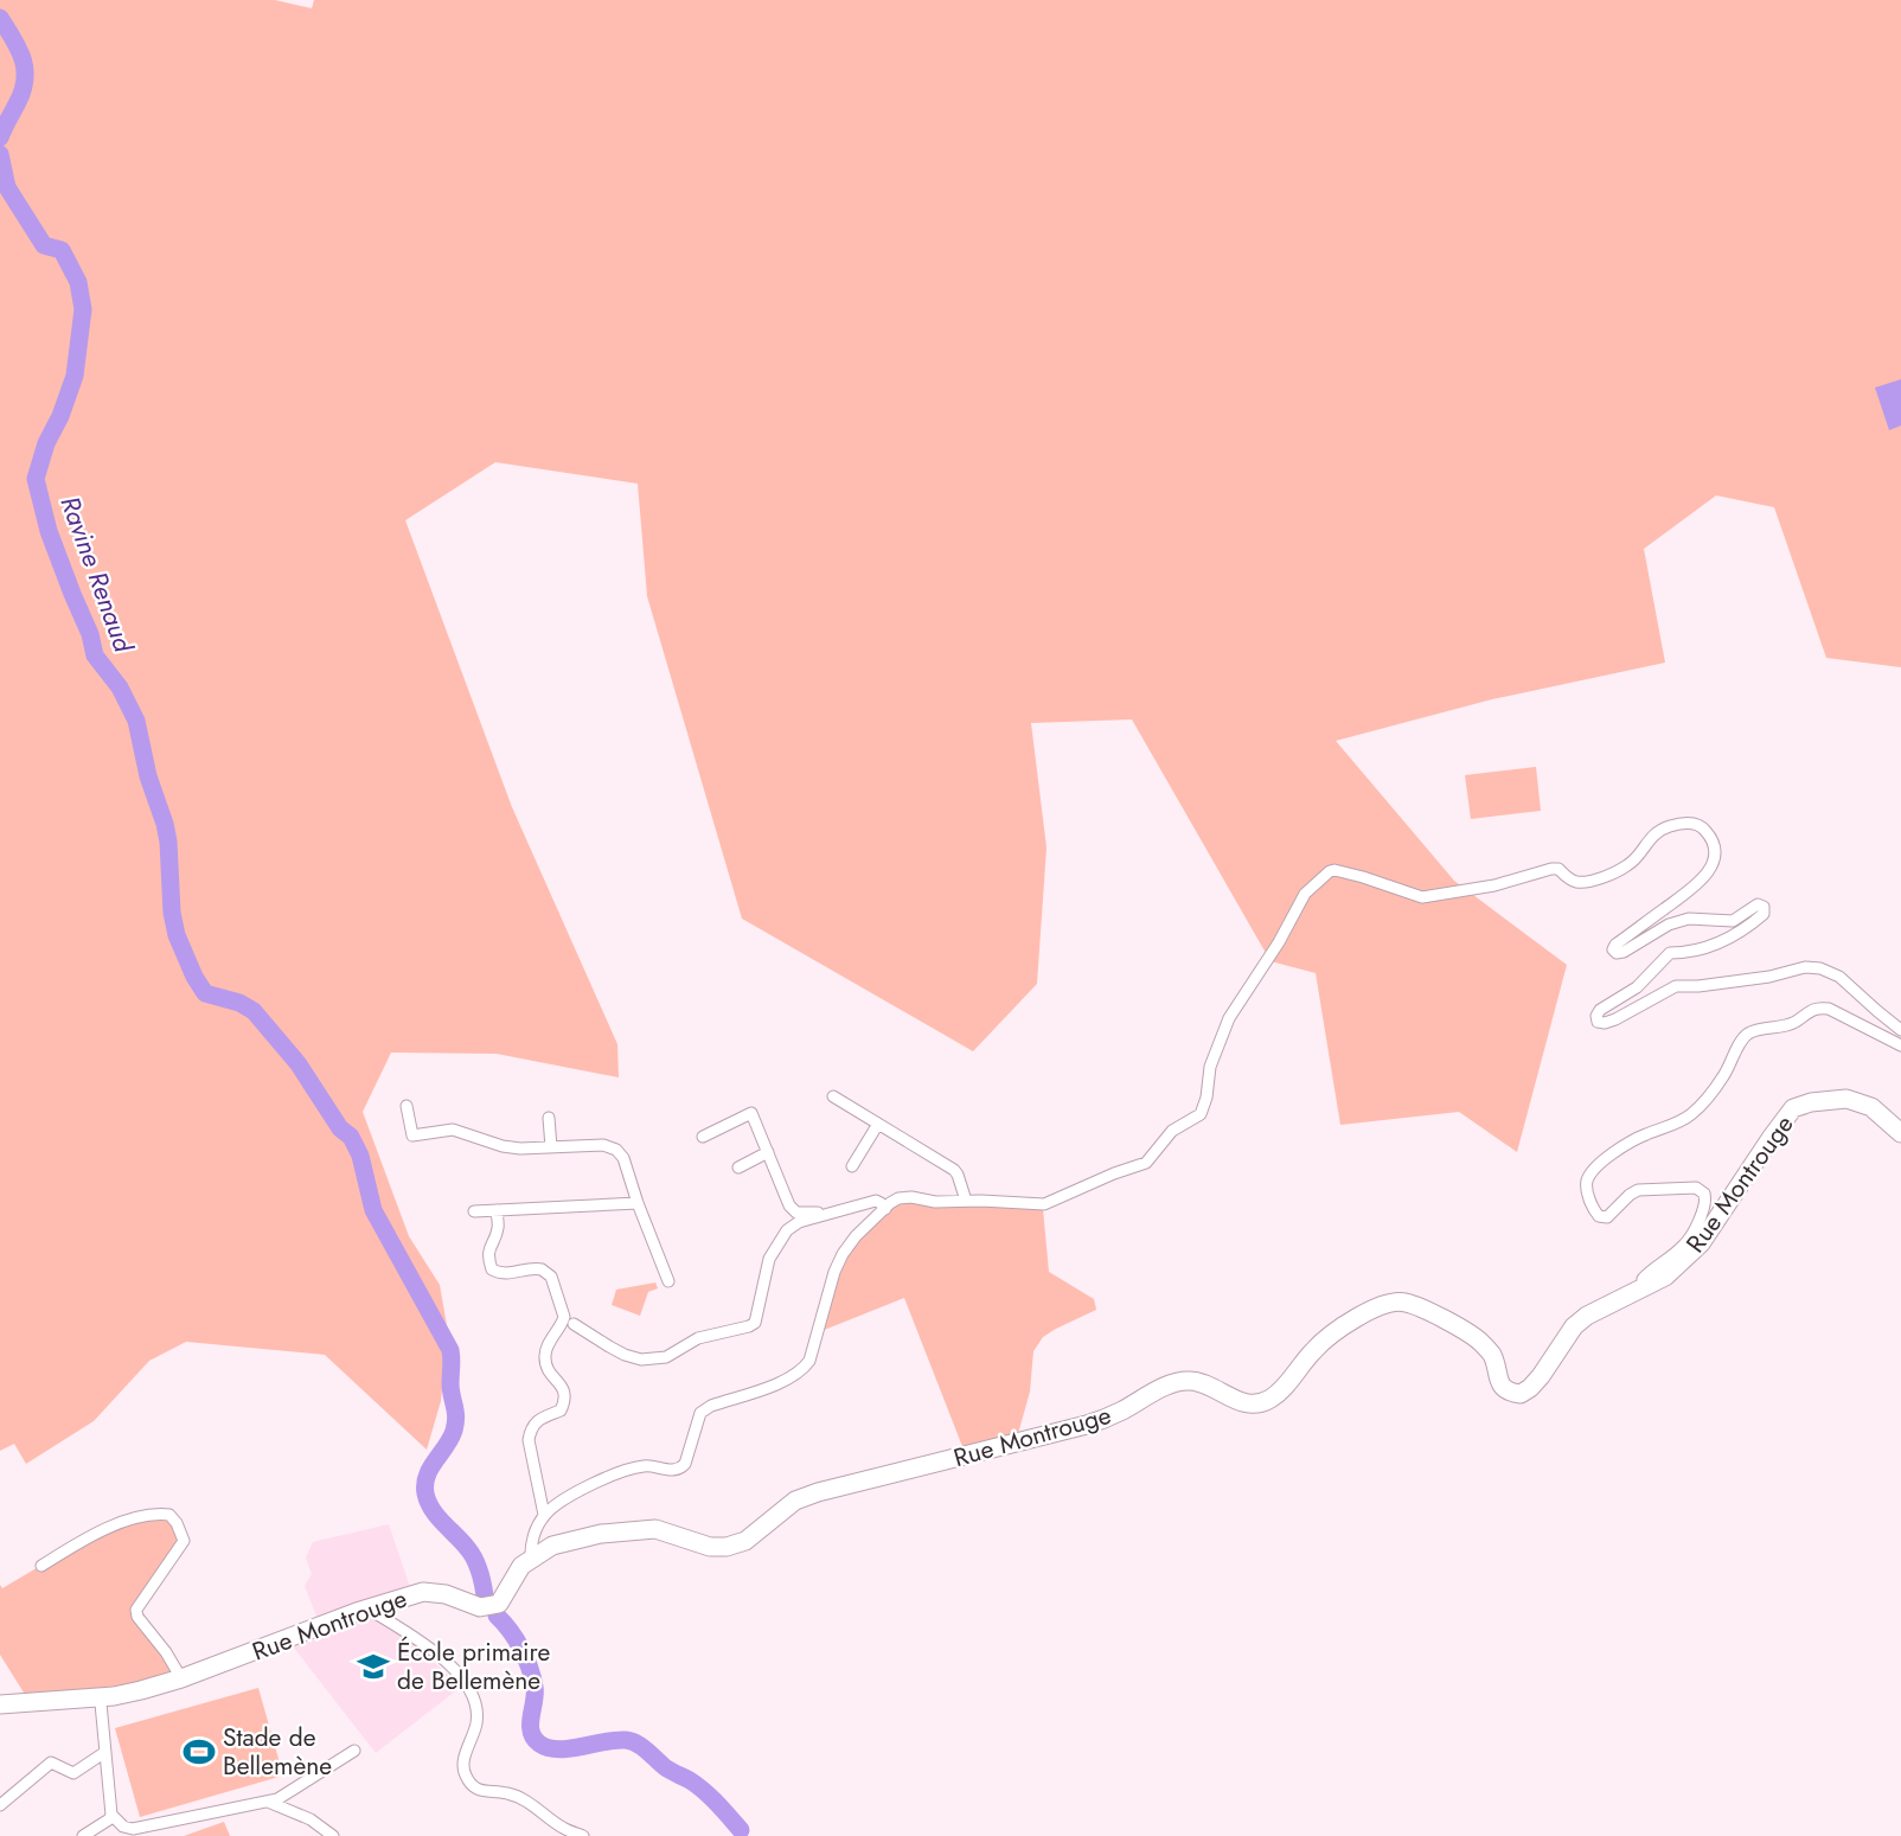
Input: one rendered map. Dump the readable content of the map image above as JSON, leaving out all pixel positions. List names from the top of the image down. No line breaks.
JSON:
{"streets":{"main road":["Rue Montrouge"]},"water":["Ravine Renaud"],"places":{"school or university":["École primaire de Bellemène"],"sports":["Stade de Bellemène"]}}
